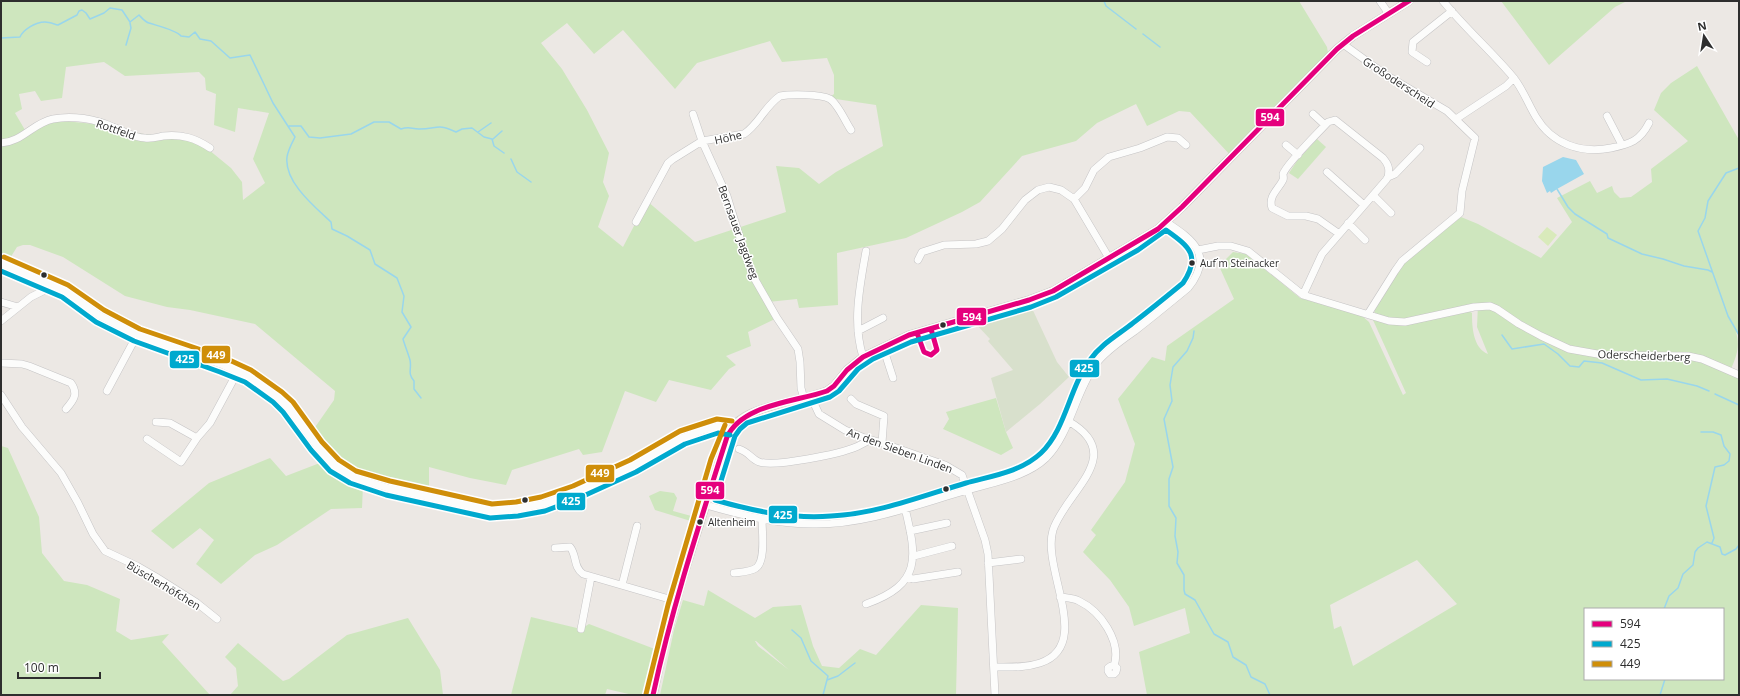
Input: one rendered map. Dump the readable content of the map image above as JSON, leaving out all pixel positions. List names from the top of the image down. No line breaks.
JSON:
{"streets":{"street":["Großoderscheid","Rottfeld","Höhe","Bernsauer Jagdweg","Oderscheiderberg","An den Sieben Linden","Büscherhöfchen"]},"crossings":[["Großoderscheid","Oderscheiderberg"],["Höhe","Bernsauer Jagdweg"],["Bernsauer Jagdweg","An den Sieben Linden"]],"places":["Auf´m Steinacker","Altenheim"],"lines":["transit line 594","transit line 425","transit line 449"],"legend":["594","425","449"],"scale_bar":"100 m","north":"top"}
